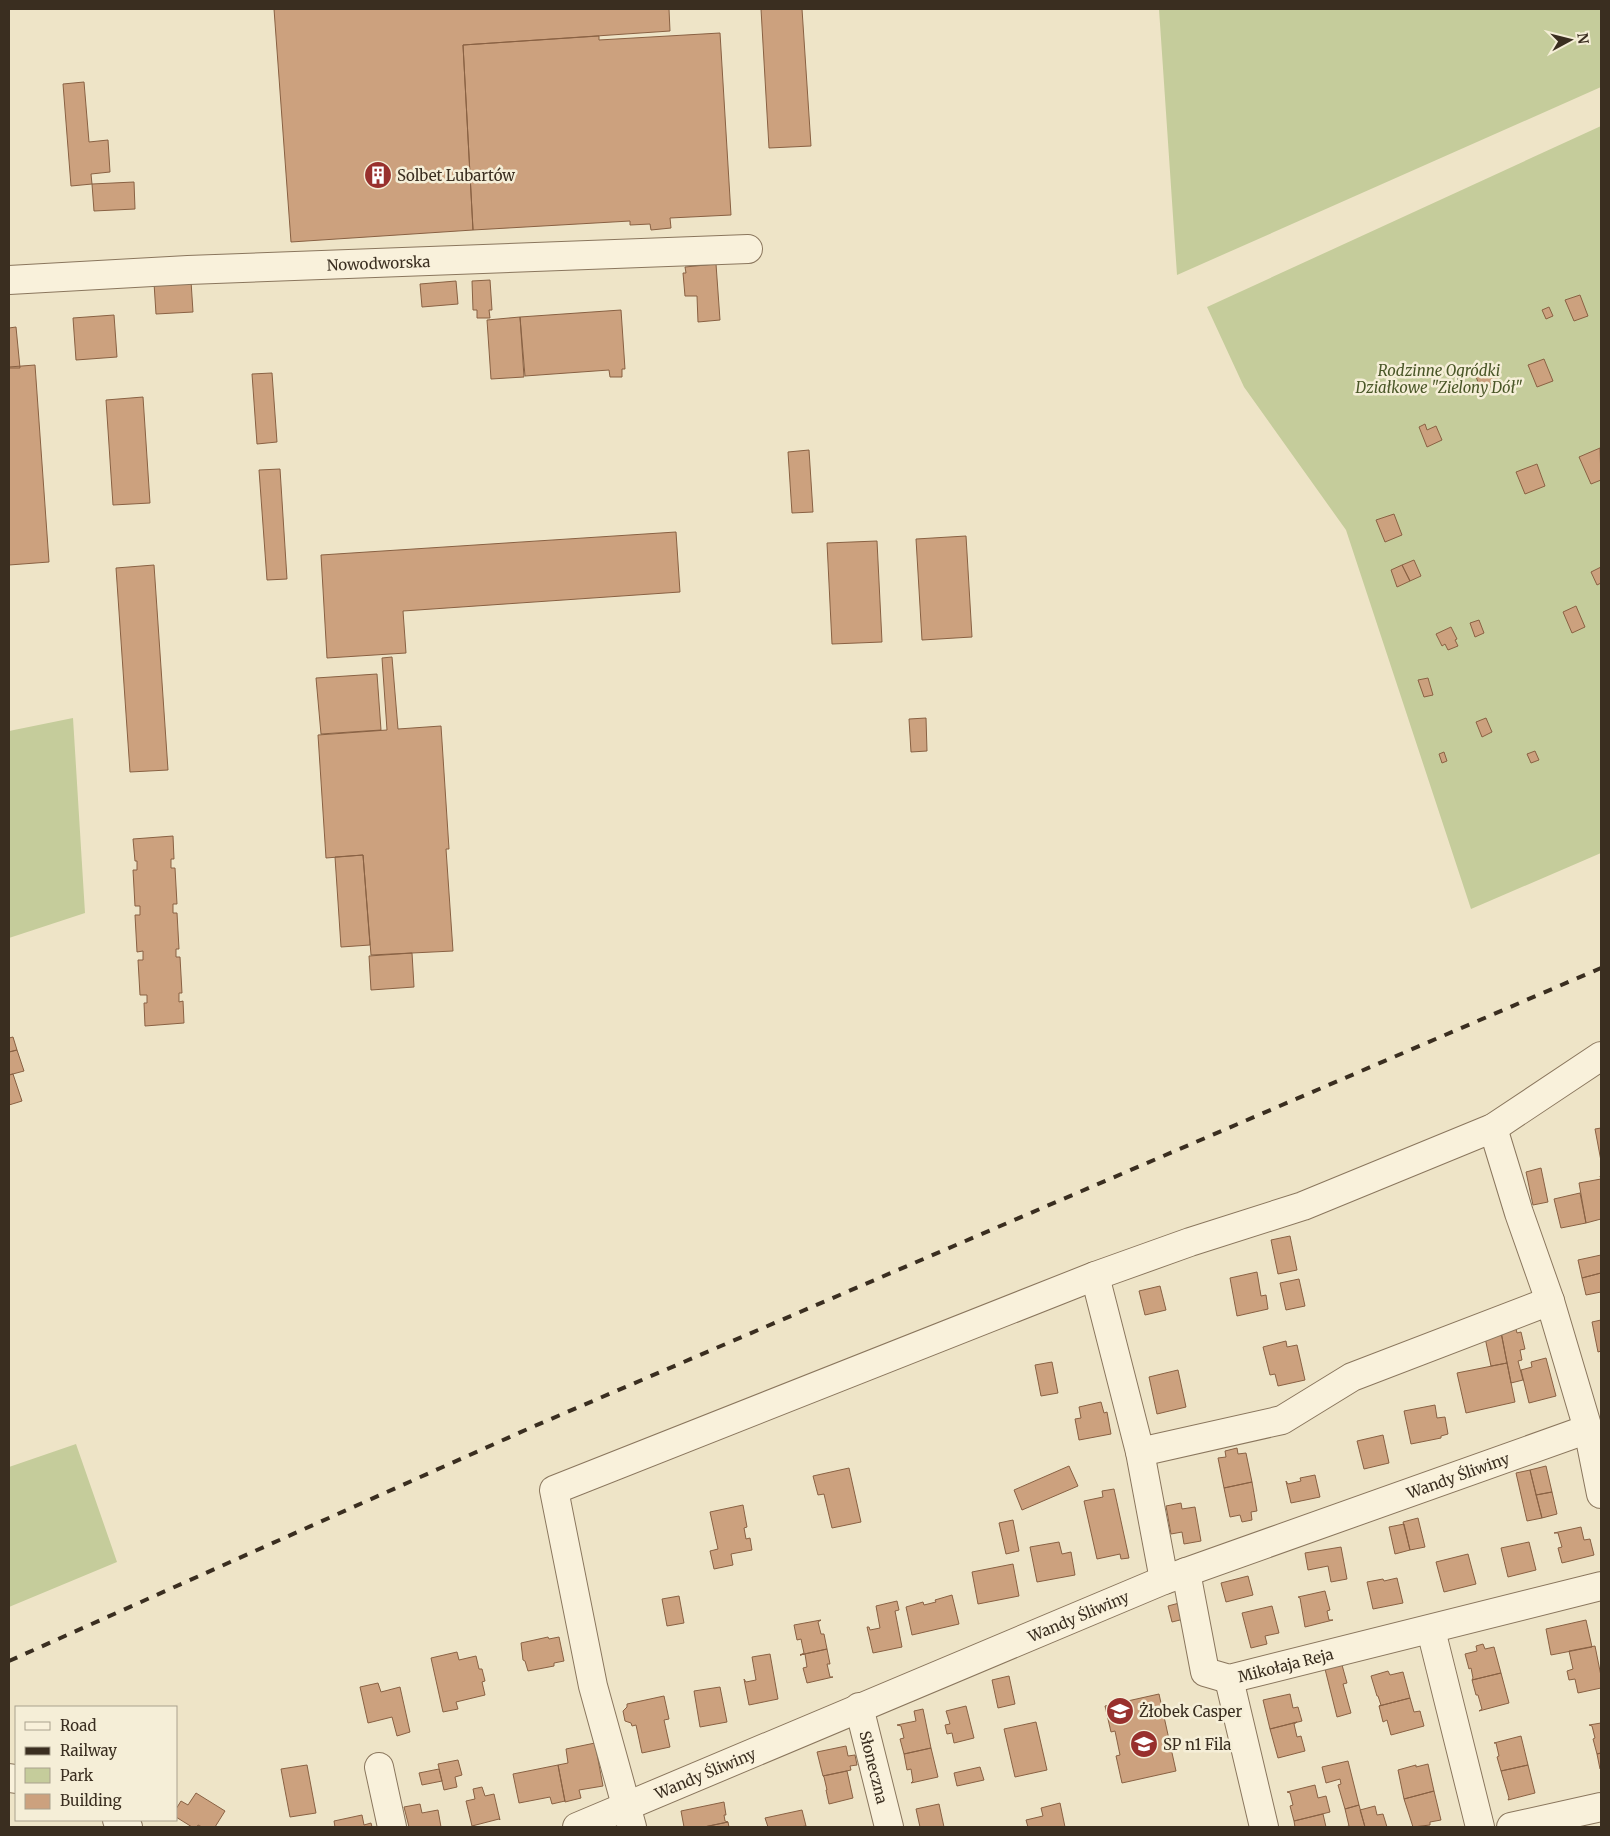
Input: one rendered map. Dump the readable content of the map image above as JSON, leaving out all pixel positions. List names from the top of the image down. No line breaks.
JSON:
{"streets":{"street":["Nowodworska","Wandy Śliwiny","Mikołaja Reja","Słoneczna"]},"crossings":[["Wandy Śliwiny","Słoneczna"]],"parks":["Rodzinne Ogródki Działkowe \"Zielony Dół\""],"places":{"building":["Solbet Lubartów"],"school or university":["Żłobek Casper","SP n1 Fila"]},"legend":["Road","Railway","Park","Building"],"north":"right"}
